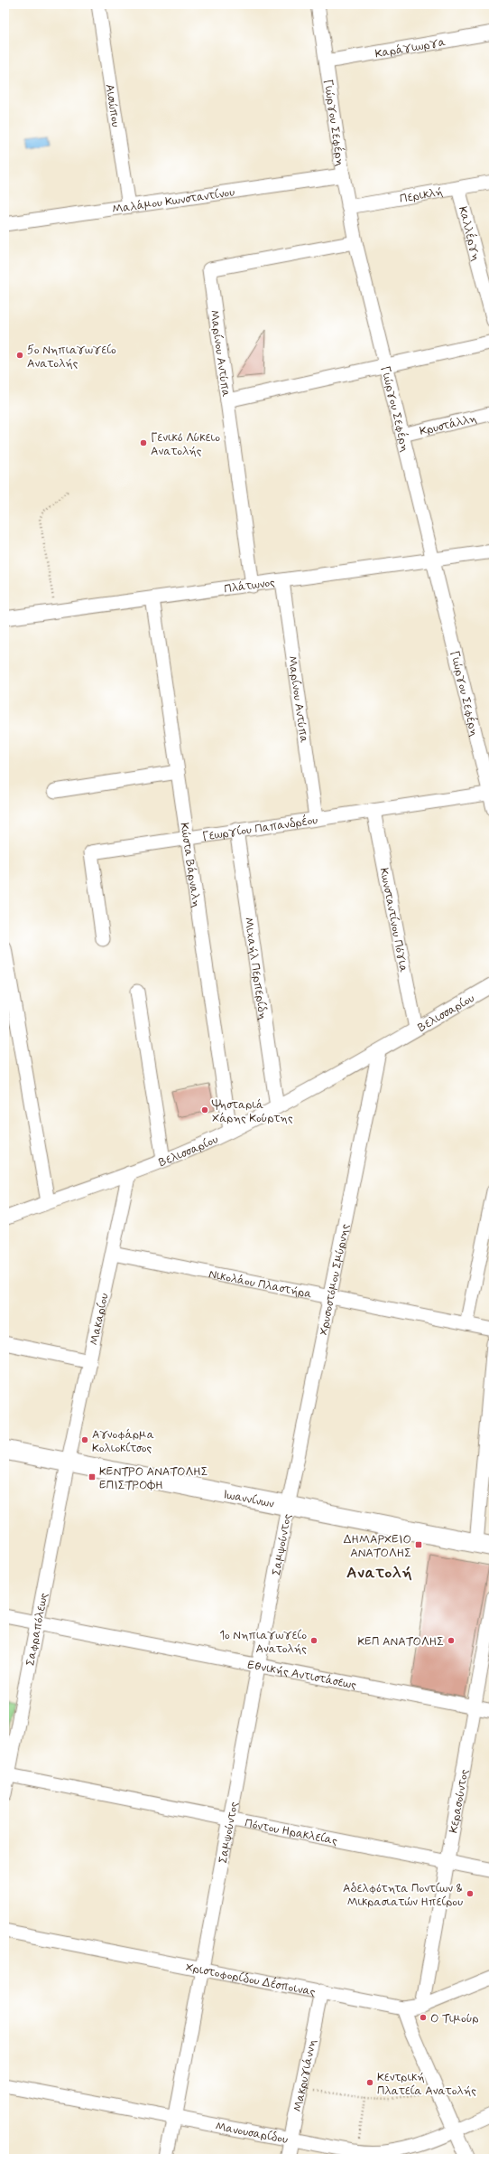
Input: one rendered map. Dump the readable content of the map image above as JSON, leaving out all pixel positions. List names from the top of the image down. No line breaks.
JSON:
{"streets":{"main road":["Ιωαννίνων"],"street":["Καράγιωργα","Αισώπου","Γιώργου Σεφέρη","Περικλή","Μαλάμου Κωνσταντίνου","Καλλέργη","Μαρίνου Αντύπα","Κρυστάλλη","Πλάτωνος","Γεωργίου Παπανδρέου","Κώστα Βάρναλη","Κωνσταντίνου Πόγια","Μιχαήλ Περπερίδη","Βελισσαρίου","Χρυσοστόμου Σμύρνης","Νικολάου Πλαστήρα","Μακαρίου","Σαμψούντος","Σαφραπόλεως","Εθνικής Αντιστάσεως","Κερασούντος","Πόντου Ηρακλείας","Χριστοφορίδου Δέσποινας","Μακρυγιάννη","Μανουσαρίδου"]},"crossings":[["Καράγιωργα","Γιώργου Σεφέρη"],["Αισώπου","Μαλάμου Κωνσταντίνου"],["Γιώργου Σεφέρη","Περικλή"],["Γιώργου Σεφέρη","Μαλάμου Κωνσταντίνου"],["Γιώργου Σεφέρη","Μαρίνου Αντύπα"],["Γιώργου Σεφέρη","Κρυστάλλη"],["Γιώργου Σεφέρη","Πλάτωνος"],["Γιώργου Σεφέρη","Γεωργίου Παπανδρέου"],["Περικλή","Καλλέργη"],["Μαρίνου Αντύπα","Πλάτωνος"],["Μαρίνου Αντύπα","Γεωργίου Παπανδρέου"],["Πλάτωνος","Κώστα Βάρναλη"],["Γεωργίου Παπανδρέου","Κώστα Βάρναλη"],["Γεωργίου Παπανδρέου","Κωνσταντίνου Πόγια"],["Γεωργίου Παπανδρέου","Μιχαήλ Περπερίδη"],["Κώστα Βάρναλη","Βελισσαρίου"],["Κωνσταντίνου Πόγια","Βελισσαρίου"],["Μιχαήλ Περπερίδη","Βελισσαρίου"],["Βελισσαρίου","Χρυσοστόμου Σμύρνης"],["Βελισσαρίου","Μακαρίου"],["Χρυσοστόμου Σμύρνης","Νικολάου Πλαστήρα"],["Χρυσοστόμου Σμύρνης","Ιωαννίνων"],["Χρυσοστόμου Σμύρνης","Σαμψούντος"],["Νικολάου Πλαστήρα","Μακαρίου"],["Μακαρίου","Ιωαννίνων"],["Μακαρίου","Σαφραπόλεως"],["Ιωαννίνων","Σαμψούντος"],["Ιωαννίνων","Σαφραπόλεως"],["Σαμψούντος","Εθνικής Αντιστάσεως"],["Σαμψούντος","Πόντου Ηρακλείας"],["Σαμψούντος","Χριστοφορίδου Δέσποινας"],["Σαμψούντος","Μανουσαρίδου"],["Σαφραπόλεως","Εθνικής Αντιστάσεως"],["Σαφραπόλεως","Πόντου Ηρακλείας"],["Εθνικής Αντιστάσεως","Κερασούντος"],["Κερασούντος","Πόντου Ηρακλείας"],["Κερασούντος","Χριστοφορίδου Δέσποινας"],["Χριστοφορίδου Δέσποινας","Μακρυγιάννη"],["Μακρυγιάννη","Μανουσαρίδου"]],"districts":["Ανατολή"],"places":{"other":["5ο Νηπιαγωγείο Ανατολής","Γενικό Λύκειο Ανατολής","Ψησταριά Χάρης Κούρτης","Αγνοφάρμα Κολιοκίτσος","1ο Νηπιαγωγείο Ανατολής","ΚΕΠ ΑΝΑΤΟΛΗΣ","Αδελφότητα Ποντίων & Μικρασιατών Ηπείρου","Ο Τιμούρ","Κεντρική Πλατεία Ανατολής"],"transit":["ΚΕΝΤΡΟ ΑΝΑΤΟΛΗΣ ΕΠΙΣΤΡΟΦΗ","ΔΗΜΑΡΧΕΙΟ ΑΝΑΤΟΛΗΣ"]}}
